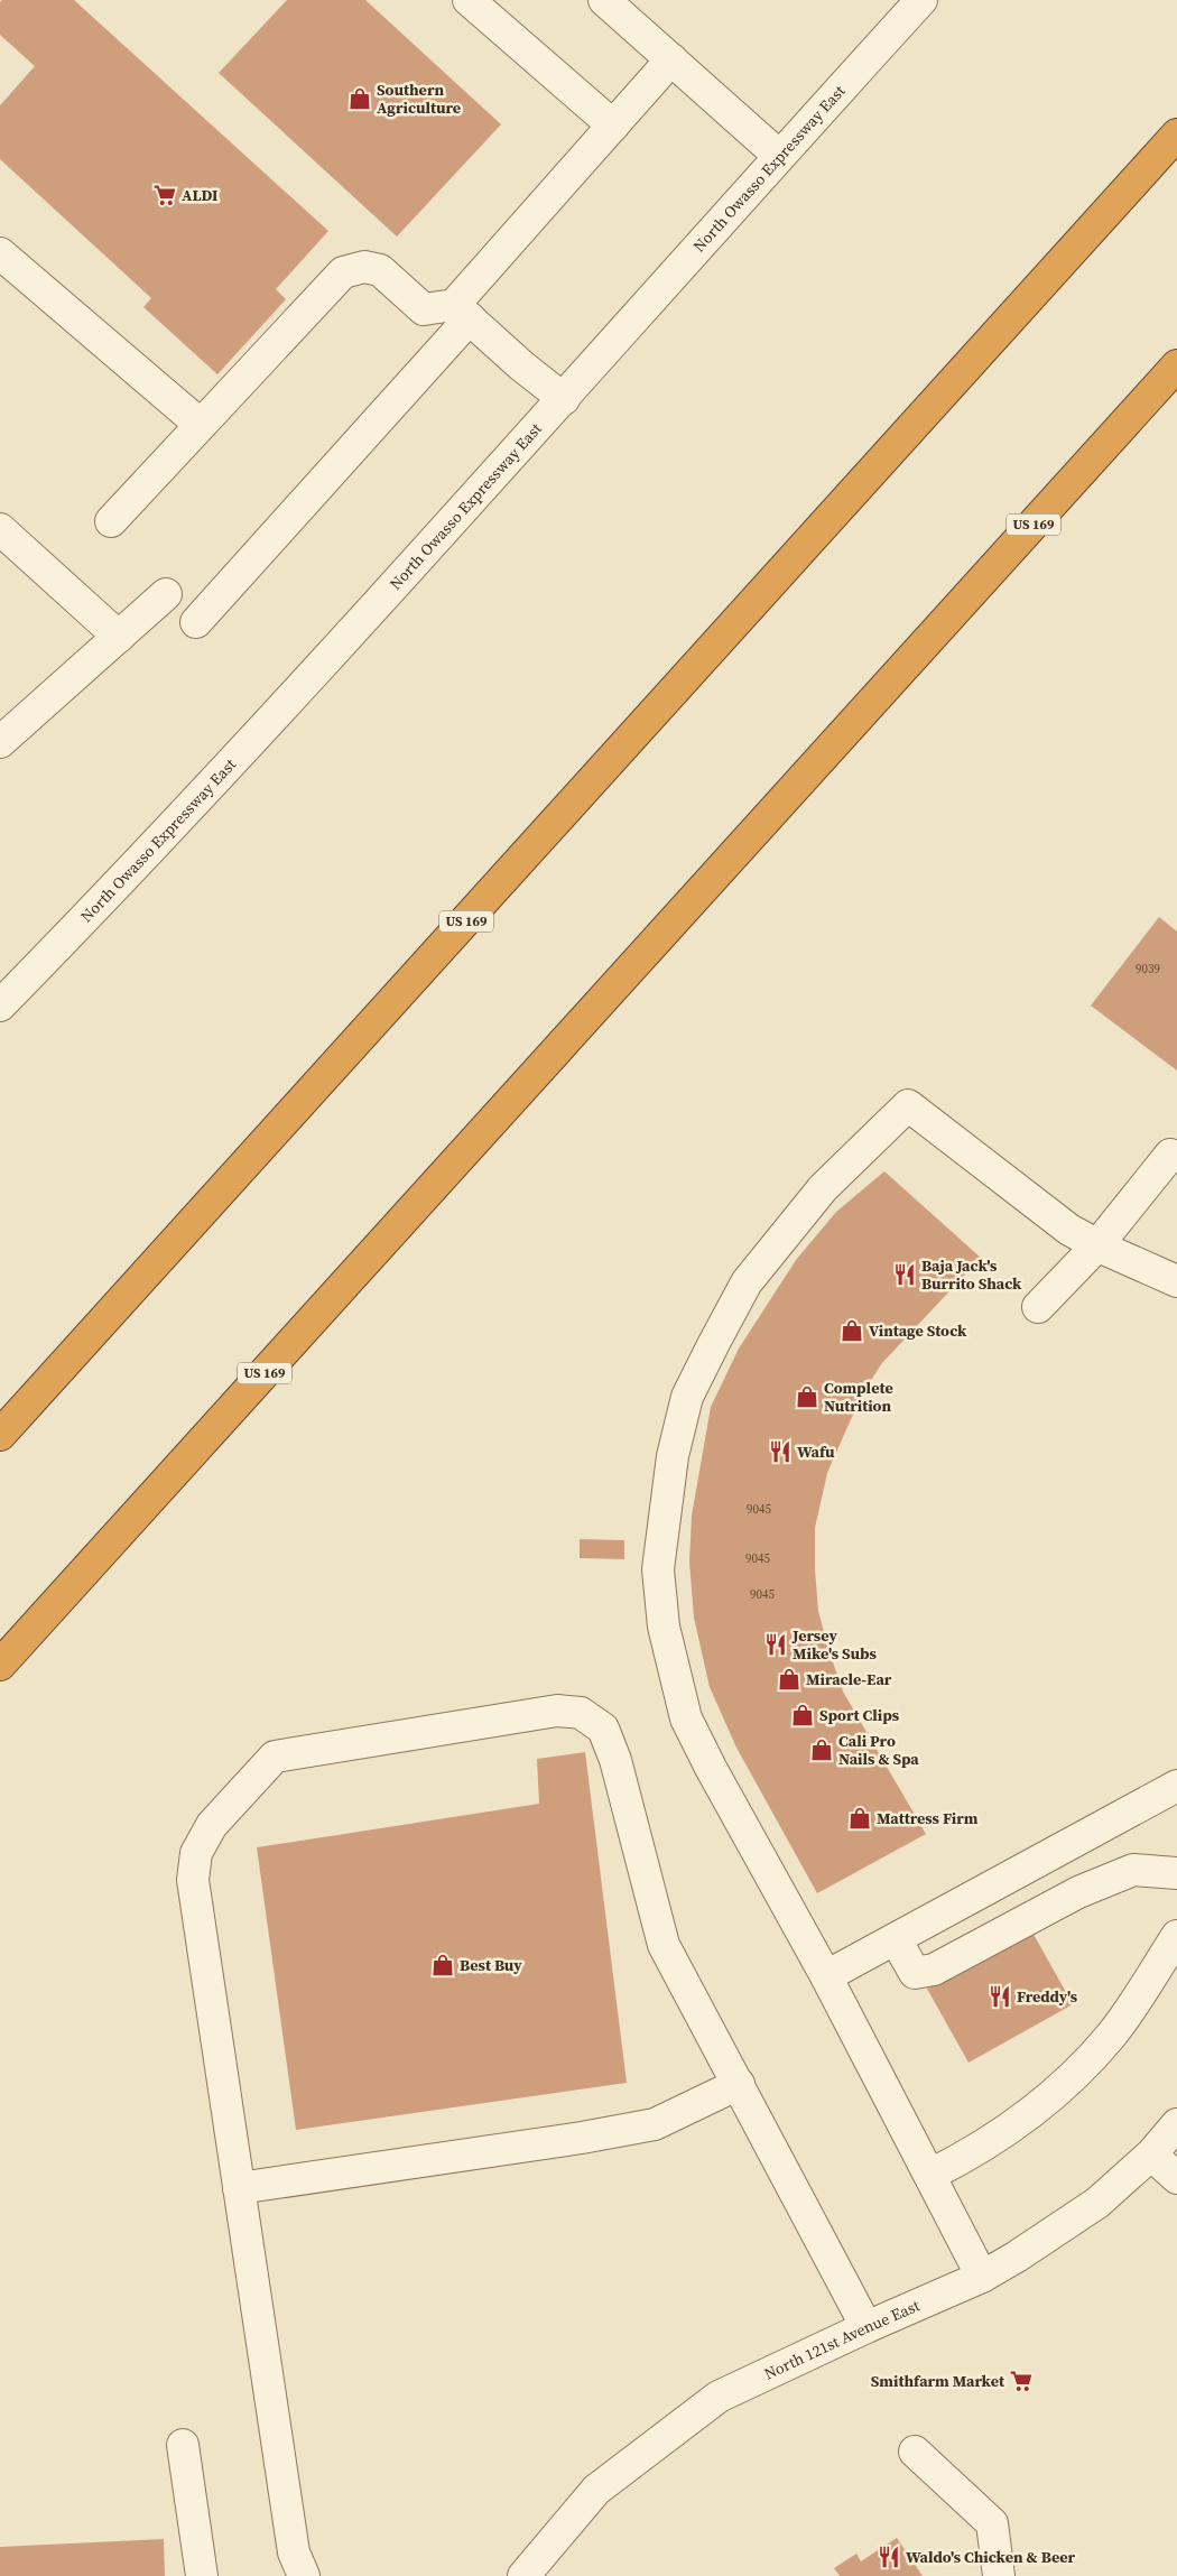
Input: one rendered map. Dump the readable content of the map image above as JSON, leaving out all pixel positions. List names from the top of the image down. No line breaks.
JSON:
{"streets":{"highway":["US 169"],"street":["North Owasso Expressway East","North 121st Avenue East"]},"places":{"shop":["Southern Agriculture","Vintage Stock","Complete Nutrition","Miracle-Ear","Sport Clips","Cali Pro Nails & Spa","Mattress Firm","Best Buy"],"supermarket":["ALDI","Smithfarm Market"],"restaurant":["Baja Jack's Burrito Shack","Wafu","Jersey Mike's Subs","Freddy's","Waldo's Chicken & Beer"]},"house_numbers":["9039","9045","9045","9045"]}
